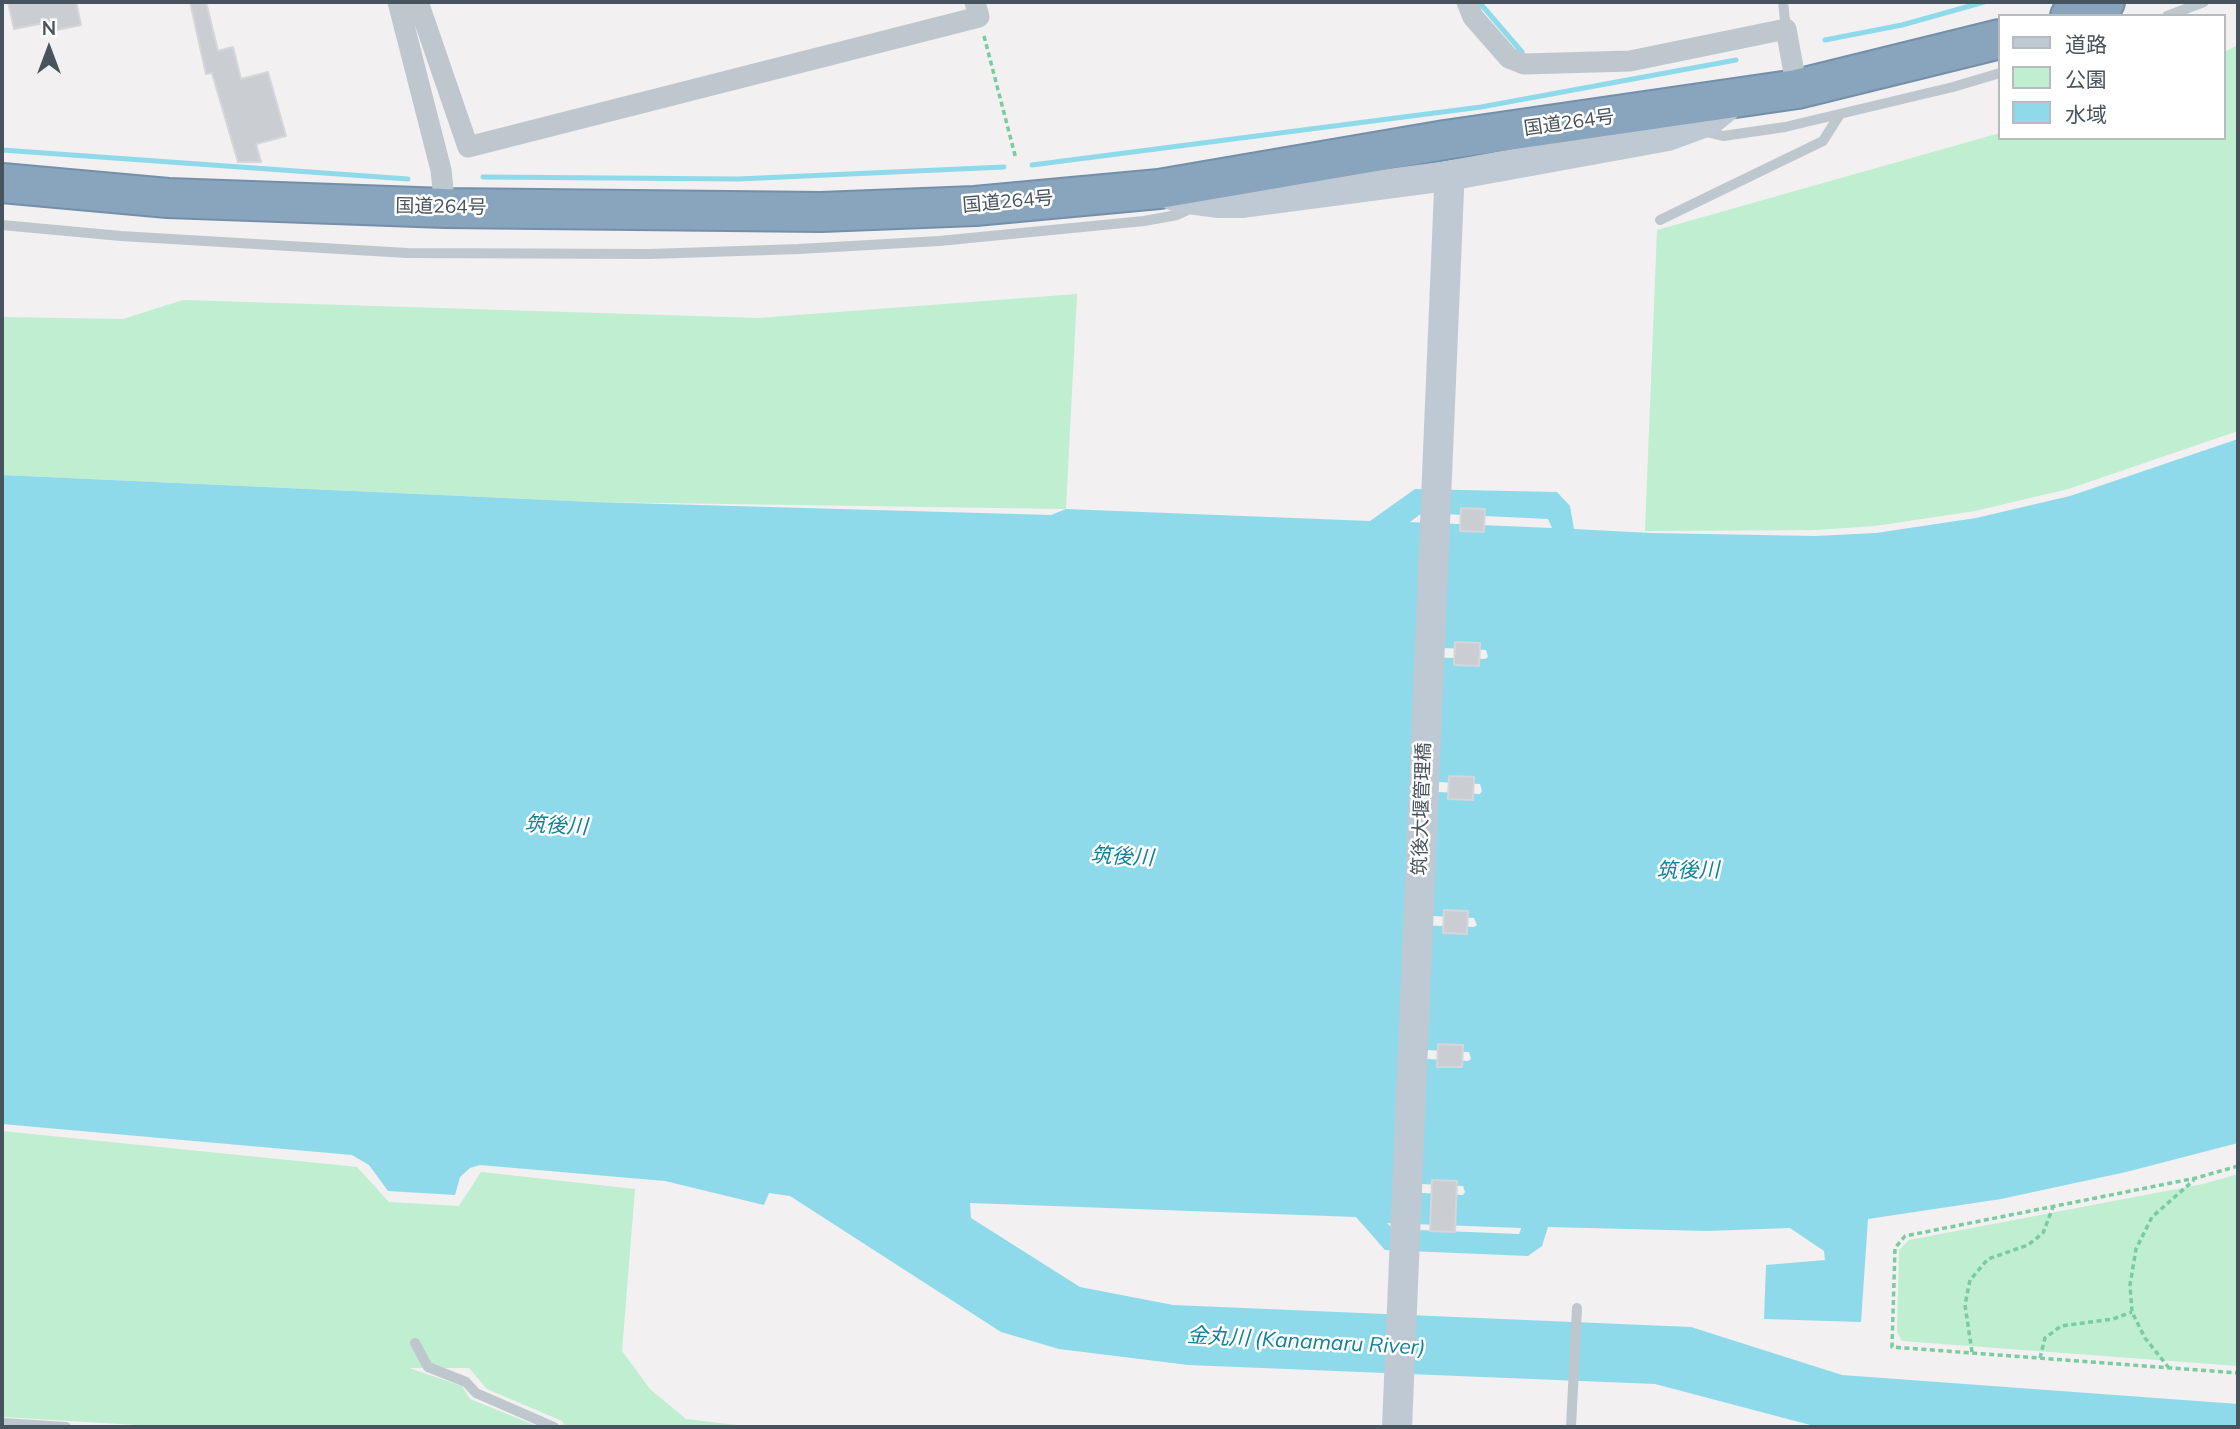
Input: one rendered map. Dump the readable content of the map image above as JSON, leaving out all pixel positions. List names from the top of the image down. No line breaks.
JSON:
{"streets":{"highway":["国道264号"],"street":["筑後大堰管理橋"]},"water":["筑後川","金丸川 (Kanamaru River)"],"legend":["道路","公園","水域"],"north":"top"}
